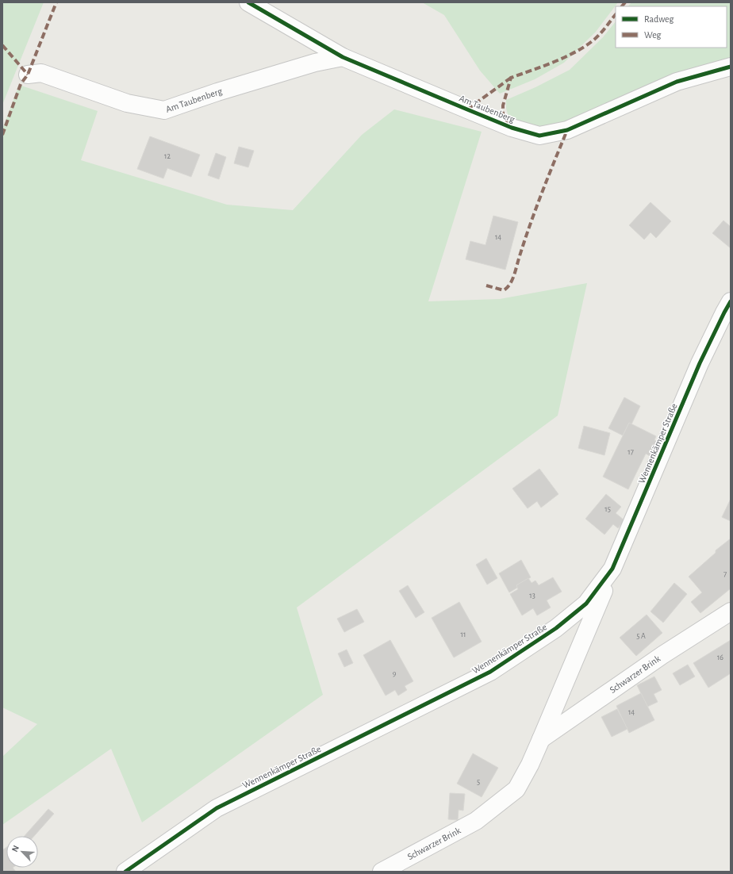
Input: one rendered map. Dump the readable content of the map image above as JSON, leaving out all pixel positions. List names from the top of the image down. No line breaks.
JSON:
{"streets":{"street":["Am Taubenberg","Wennenkämper Straße","Schwarzer Brink"]},"crossings":[["Wennenkämper Straße","Schwarzer Brink"]],"house_numbers":["12","14","17","15","7","13","11","5 A","16","9","14","5"],"legend":["Radweg","Weg"],"north":"top left"}
